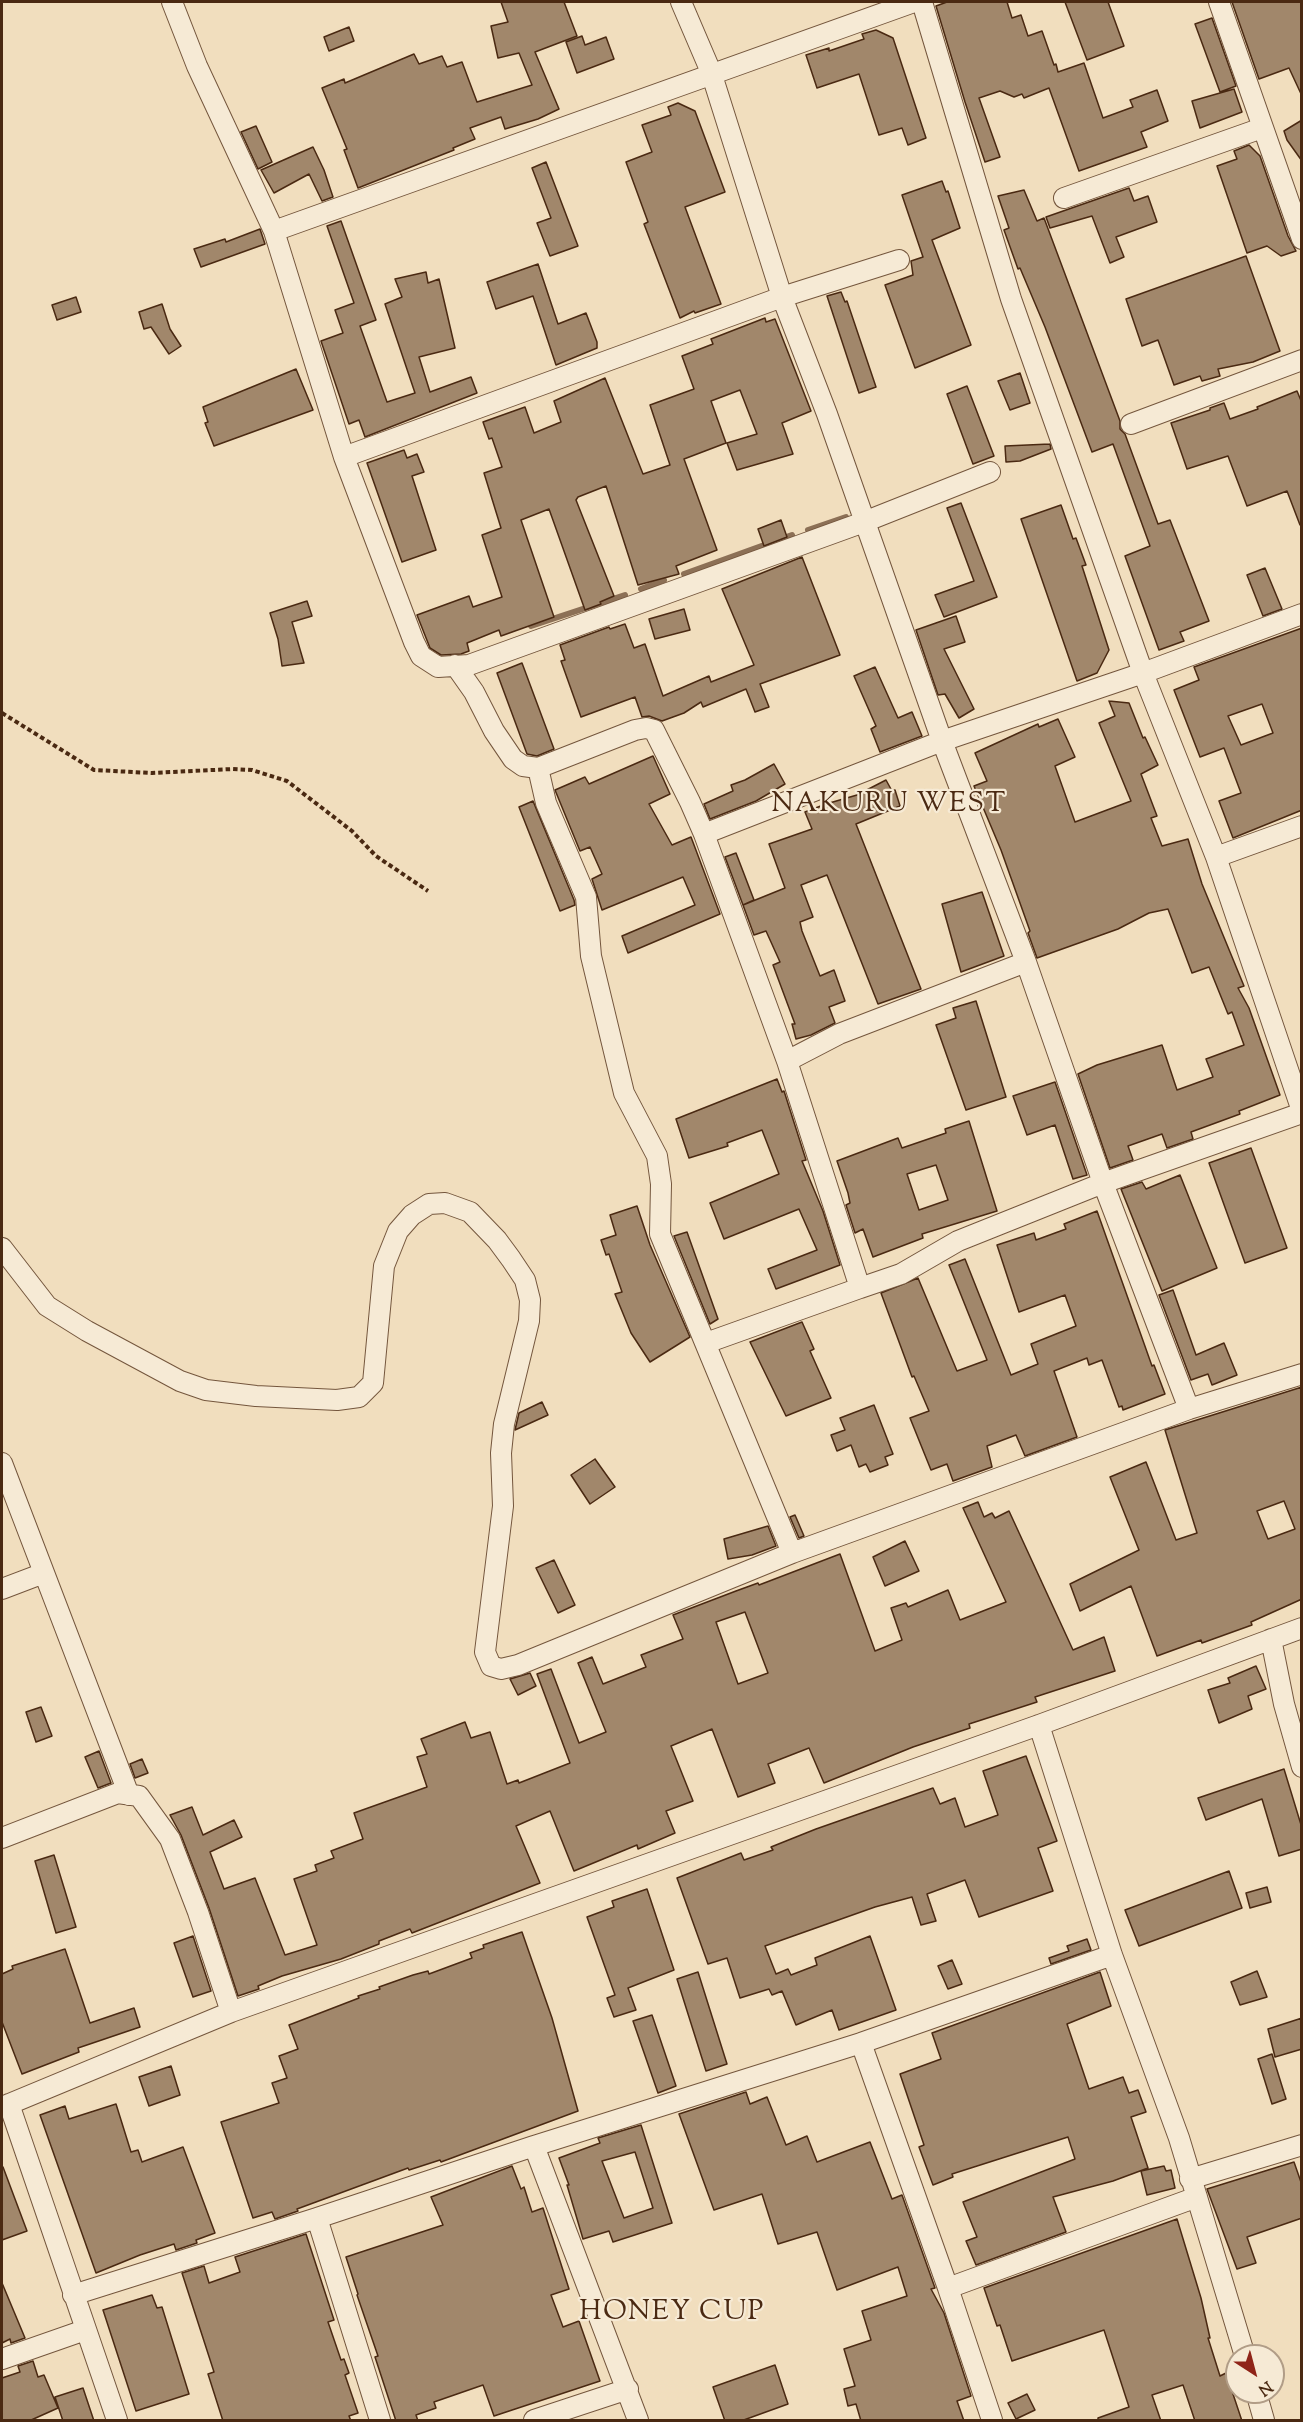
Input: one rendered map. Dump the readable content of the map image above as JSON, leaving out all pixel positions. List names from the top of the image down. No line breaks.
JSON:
{"districts":["NAKURU WEST","HONEY CUP"],"north":"bottom right"}
